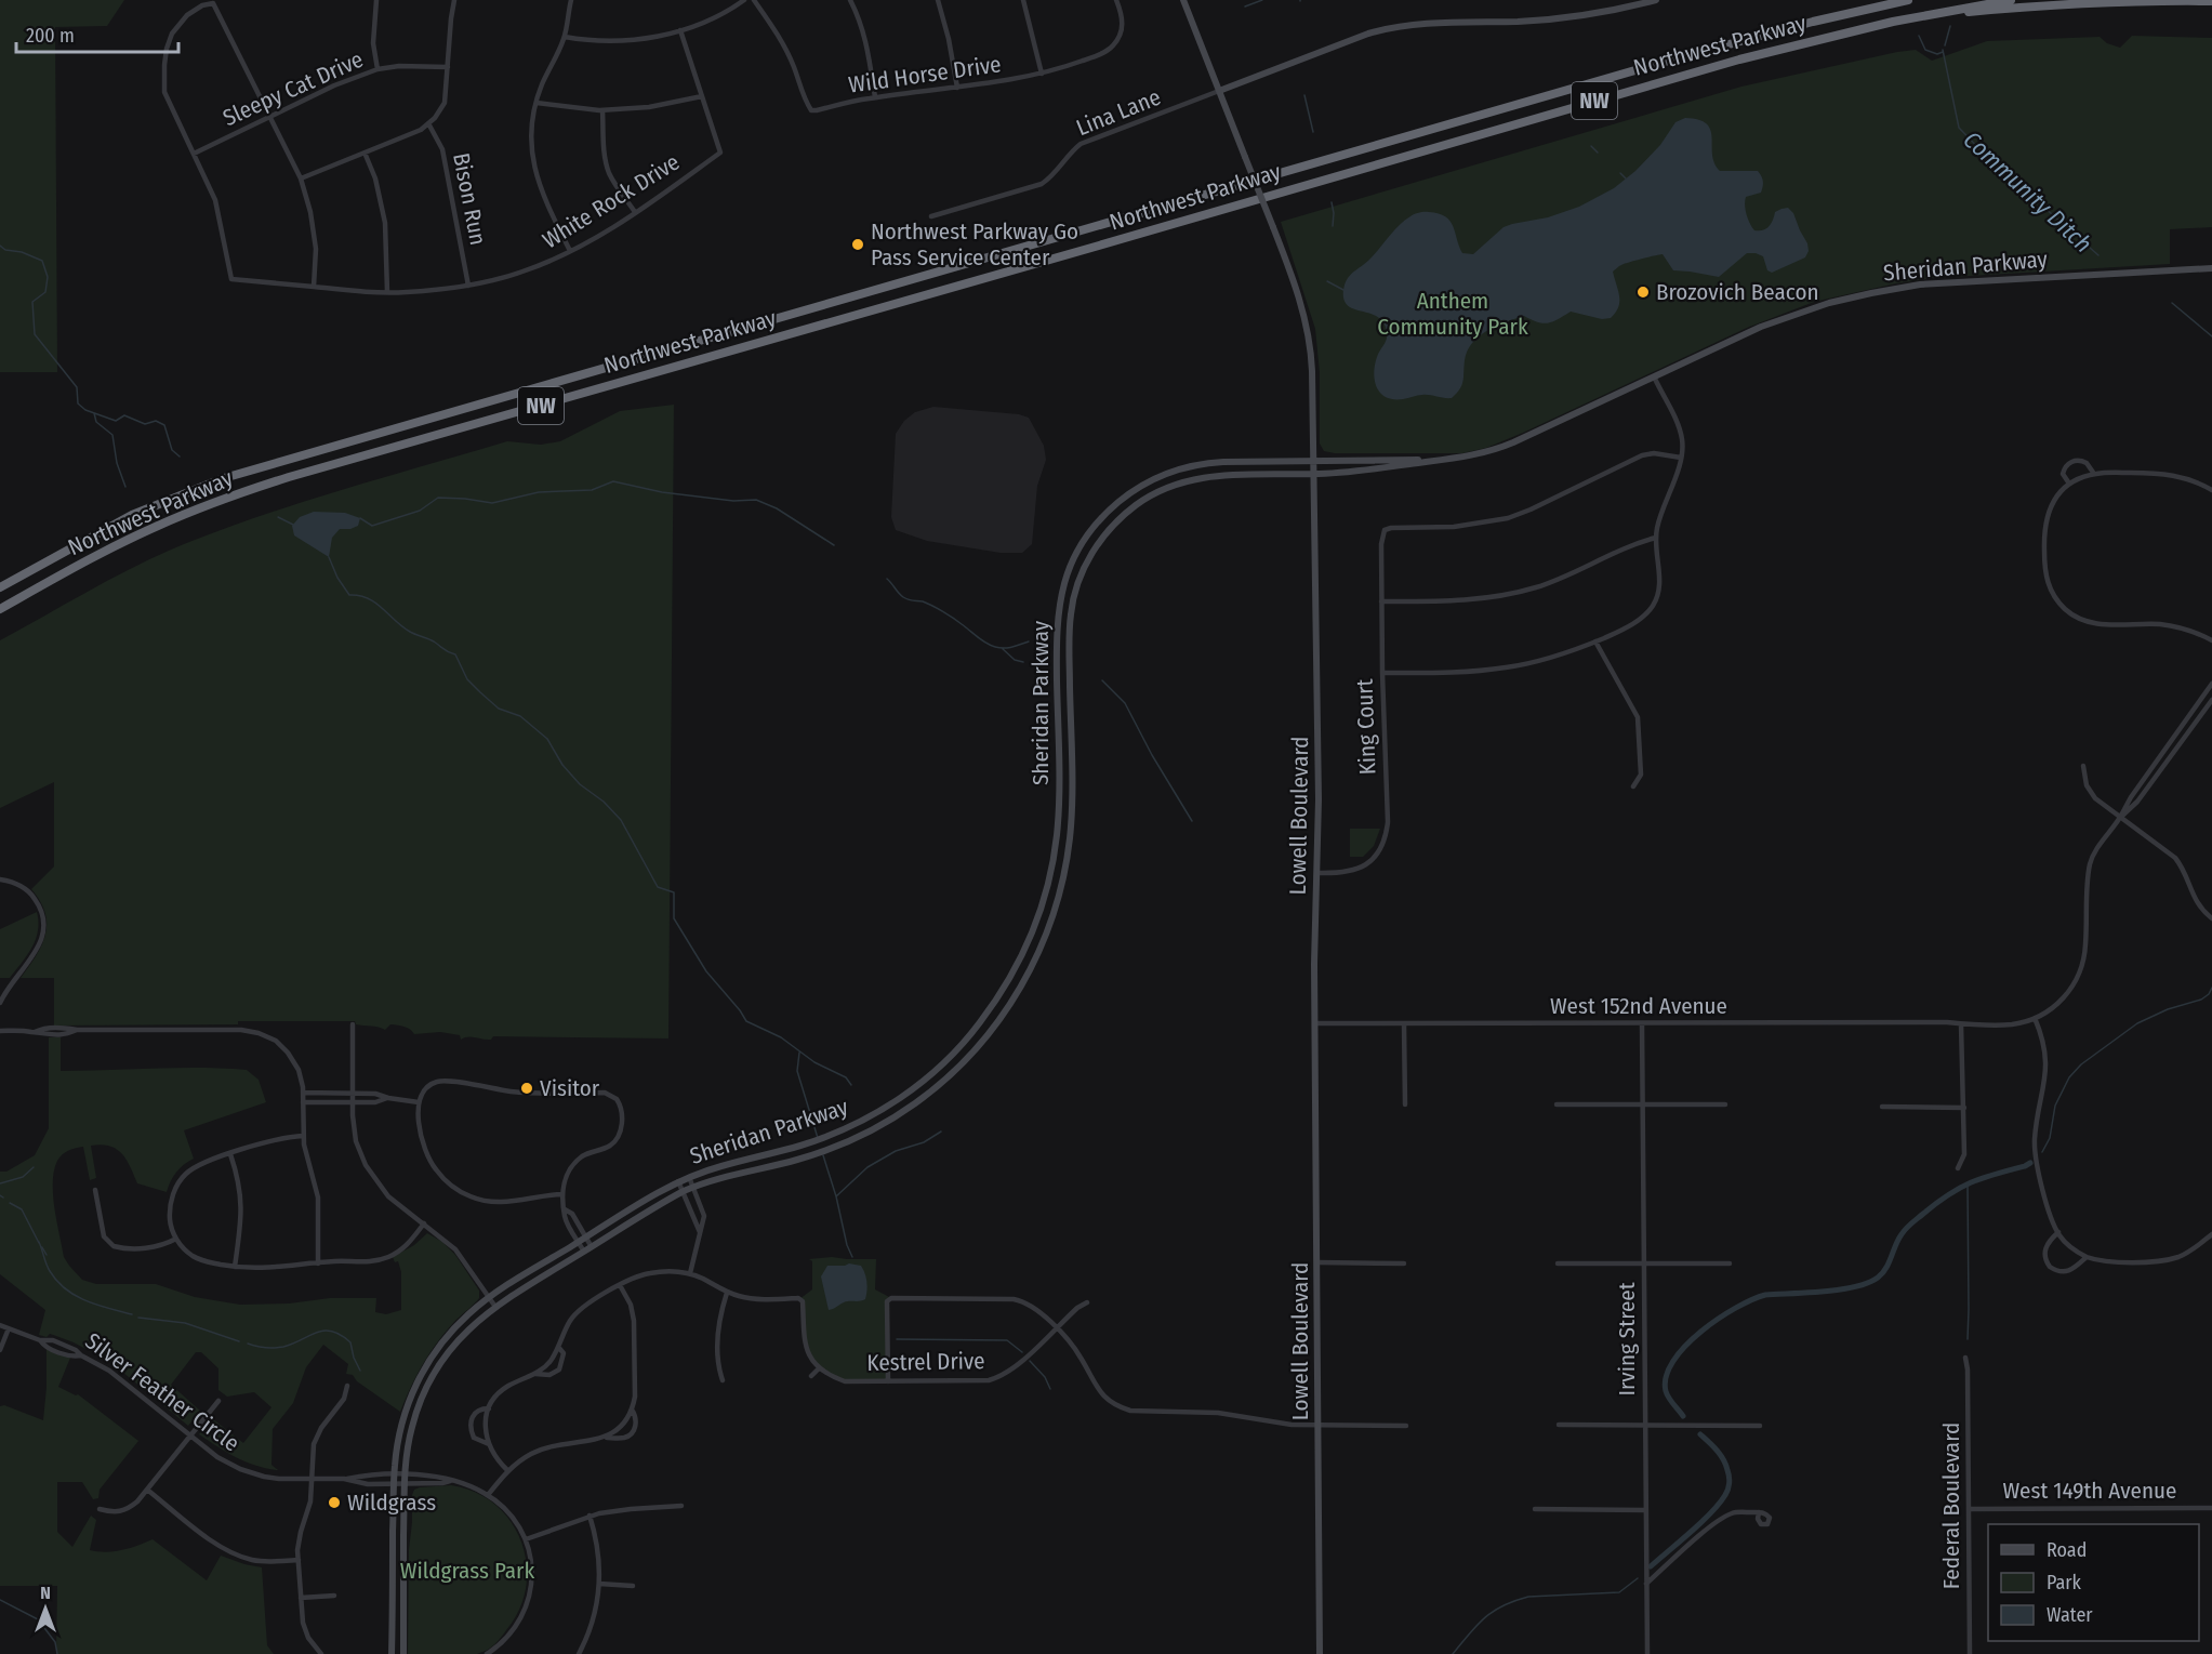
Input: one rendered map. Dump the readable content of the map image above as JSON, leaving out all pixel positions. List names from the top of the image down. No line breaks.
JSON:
{"streets":{"highway":["Northwest Parkway","NW"],"main road":["Sheridan Parkway","Lowell Boulevard"],"street":["Wild Horse Drive","Sleepy Cat Drive","Lina Lane","Bison Run","White Rock Drive","King Court","West 152nd Avenue","Irving Street","Kestrel Drive","Silver Feather Circle","West 149th Avenue","Federal Boulevard"]},"crossings":[["Sleepy Cat Drive","White Rock Drive"],["Lina Lane","Lowell Boulevard"],["Bison Run","White Rock Drive"],["Sheridan Parkway","Lowell Boulevard"],["Sheridan Parkway","Silver Feather Circle"],["King Court","Lowell Boulevard"],["Lowell Boulevard","West 152nd Avenue"],["West 152nd Avenue","Irving Street"],["West 149th Avenue","Federal Boulevard"]],"water":["Community Ditch"],"parks":["Anthem Community Park","Wildgrass Park"],"places":["Northwest Parkway Go Pass Service Center","Brozovich Beacon","Visitor","Wildgrass"],"legend":["Road","Park","Water"],"scale_bar":"200 m","north":"top"}
